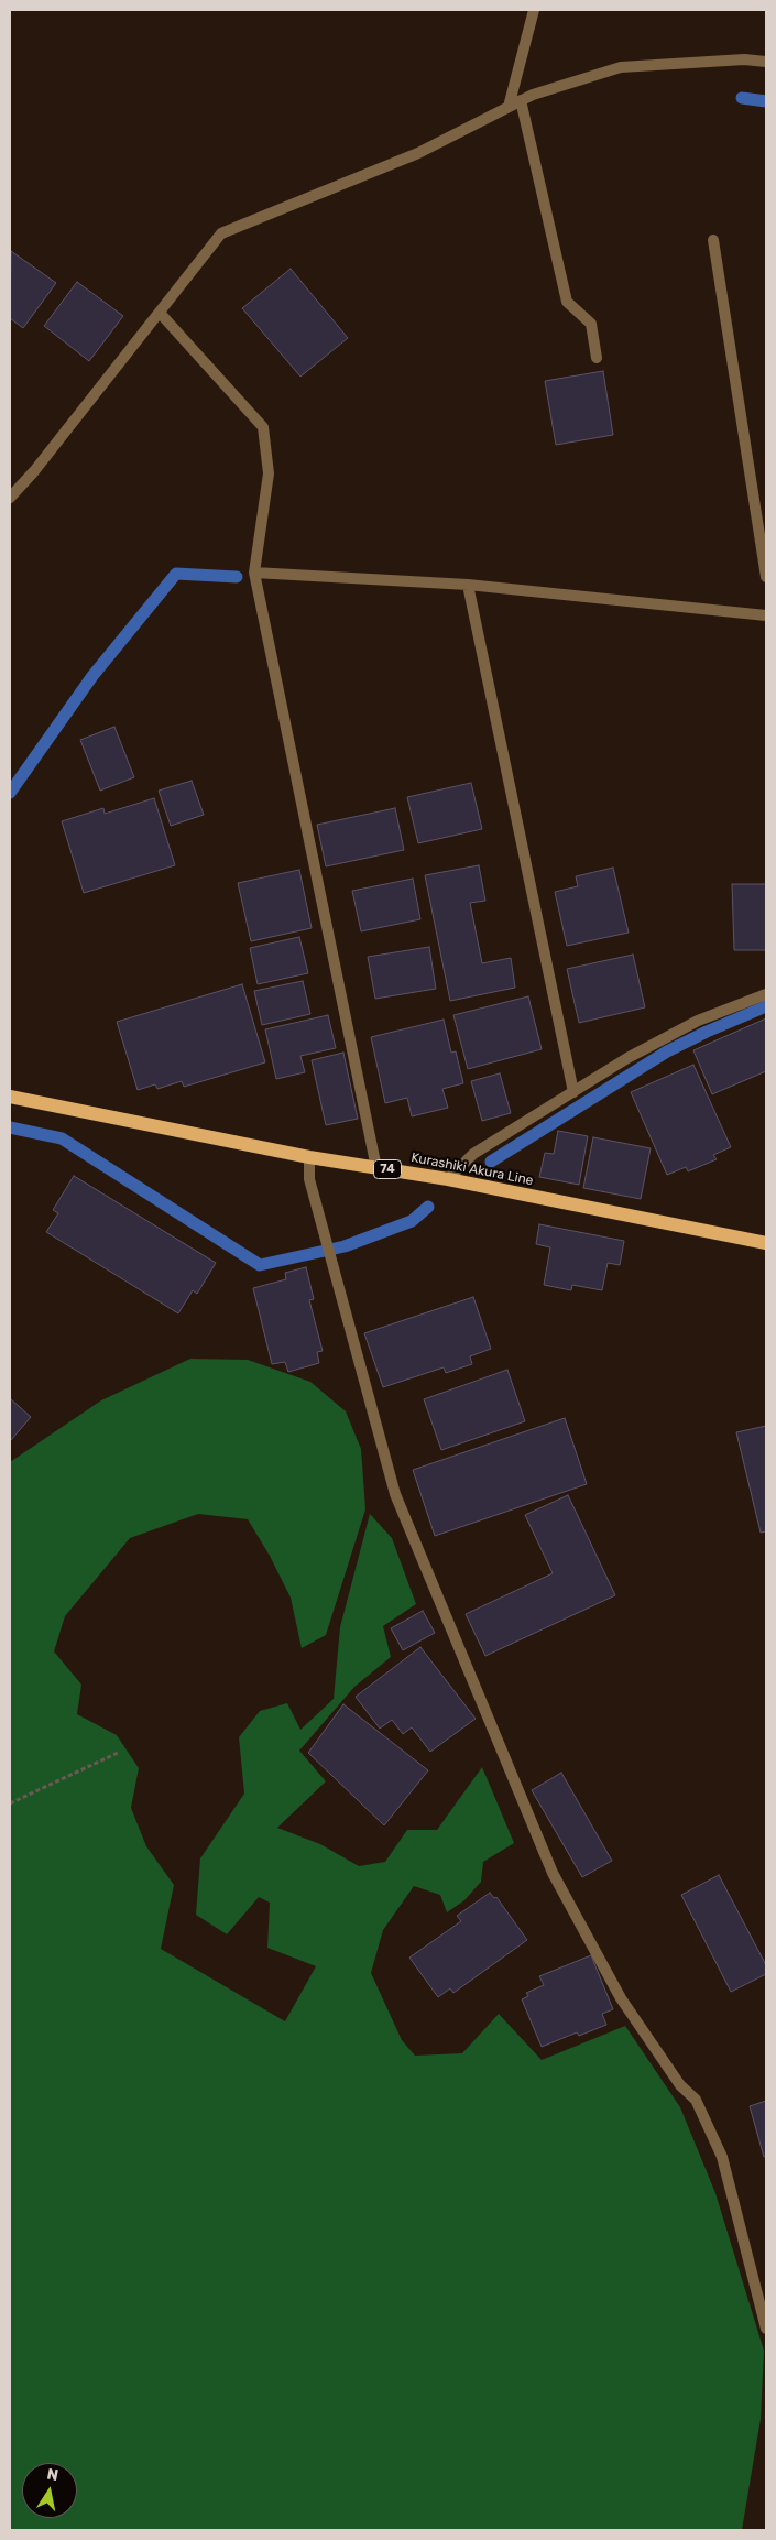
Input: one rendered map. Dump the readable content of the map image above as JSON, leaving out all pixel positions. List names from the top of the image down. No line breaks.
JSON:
{"streets":{"main road":["74","Kurashiki Akura Line"]},"north":"top"}
